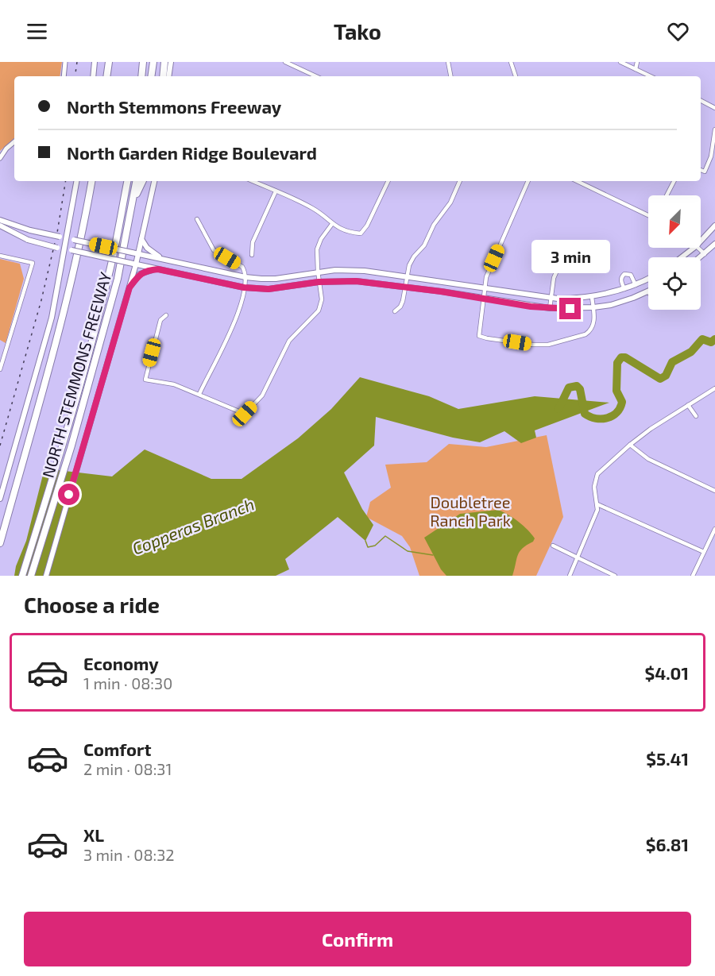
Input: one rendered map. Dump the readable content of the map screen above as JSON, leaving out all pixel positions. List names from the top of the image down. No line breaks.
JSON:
{"streets":{"highway":["NORTH STEMMONS FREEWAY"]},"water":["Copperas Branch"],"parks":["Doubletree Ranch Park"],"north":"bottom left","page":{"header":"Tako","banner":["North Stemmons Freeway","North Garden Ridge Boulevard"],"bubble":"3 min","heading":"Choose a ride","list":[{"name":"Economy","note":"1 min · 08:30","value":"$4.01"},{"name":"Comfort","note":"2 min · 08:31","value":"$5.41"},{"name":"XL","note":"3 min · 08:32","value":"$6.81"}],"buttons":"Confirm"}}
